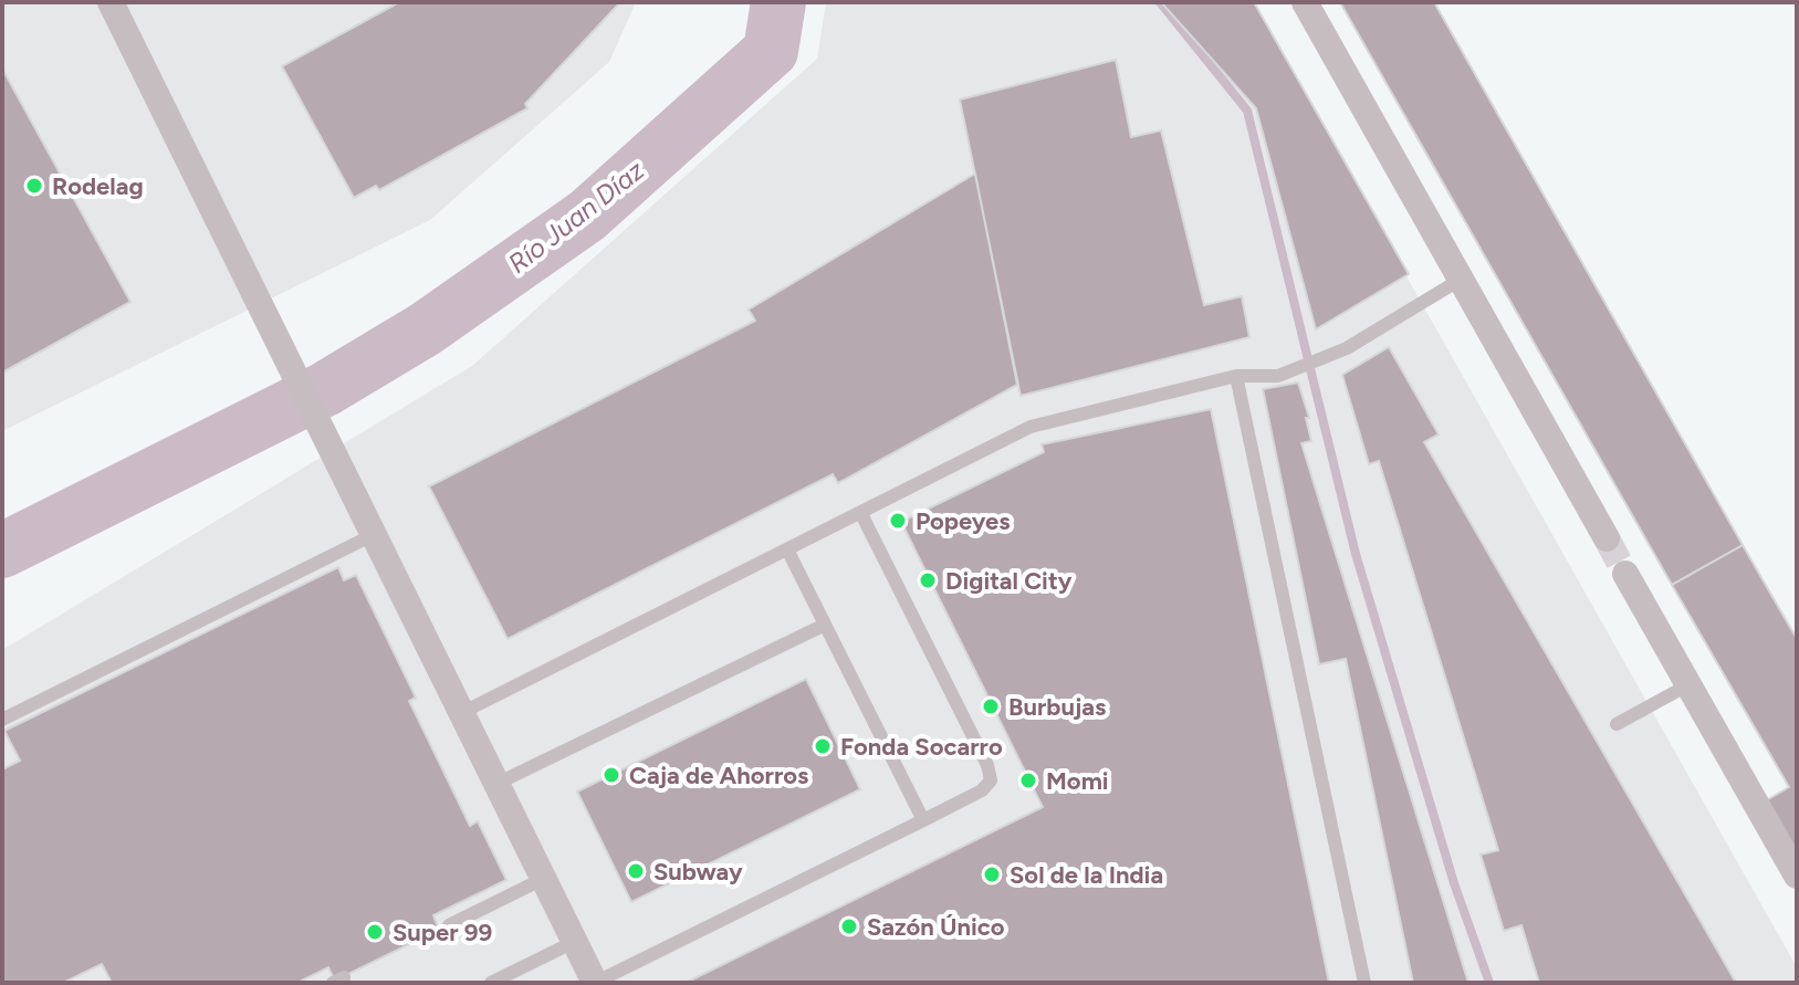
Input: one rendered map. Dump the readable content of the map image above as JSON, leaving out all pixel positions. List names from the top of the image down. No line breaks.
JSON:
{"water":["Río Juan Díaz"],"places":["Rodelag","Popeyes","Digital City","Burbujas","Fonda Socarro","Caja de Ahorros","Momi","Subway","Sol de la India","Sazón Único","Super 99"]}
